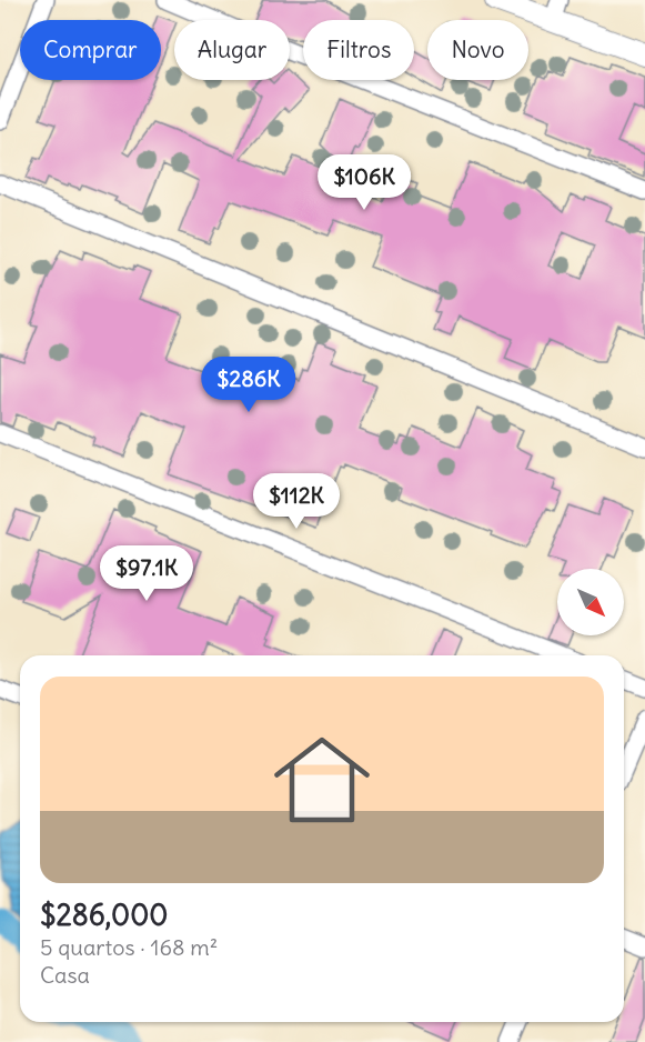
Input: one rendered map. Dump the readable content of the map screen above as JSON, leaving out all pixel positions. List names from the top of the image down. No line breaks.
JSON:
{"north":"bottom right","page":{"chip":["Comprar","Alugar","Filtros","Novo"],"price":["$106K","$286K","$112K","$97.1K"],"list":[{"name":"$286,000","note":"5 quartos · 168 m² · Casa"}]}}
